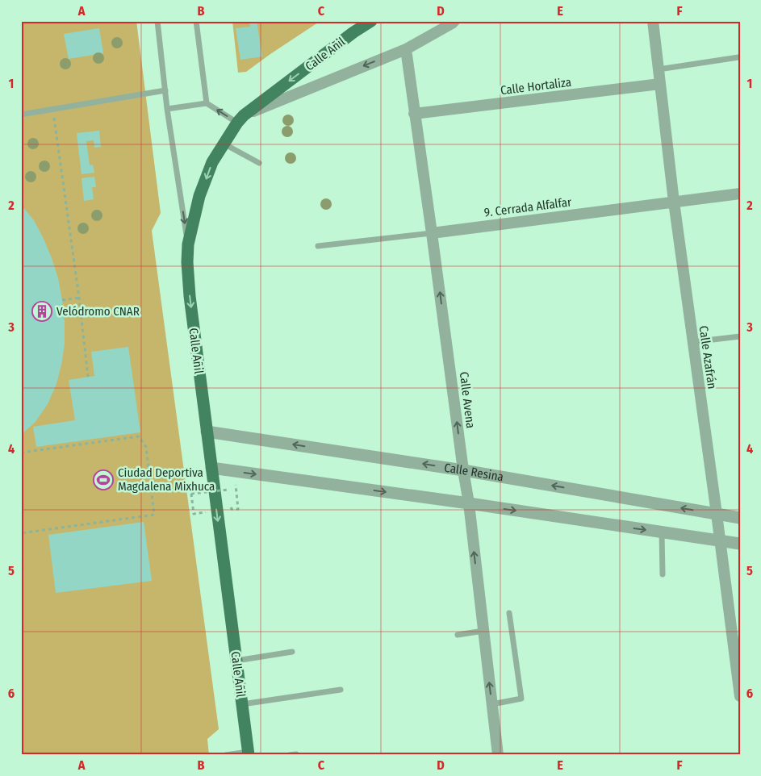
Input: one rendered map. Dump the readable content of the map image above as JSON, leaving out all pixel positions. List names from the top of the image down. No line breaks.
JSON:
{"streets":{"main road":["Calle Añil"],"street":["Calle Hortaliza","9. Cerrada Alfalfar","Calle Azafrán","Calle Avena","Calle Resina"]},"crossings":[["Calle Añil","Calle Resina"],["Calle Hortaliza","Calle Azafrán"],["Calle Hortaliza","Calle Avena"],["9. Cerrada Alfalfar","Calle Azafrán"],["9. Cerrada Alfalfar","Calle Avena"],["Calle Azafrán","Calle Resina"],["Calle Avena","Calle Resina"]],"one_way":["Calle Añil","Calle Avena"],"places":{"building":["Velódromo CNAR"],"sports":["Ciudad Deportiva Magdalena Mixhuca"]},"grid":{"columns":["A","B","C","D","E","F"],"rows":["1","2","3","4","5","6"]}}
